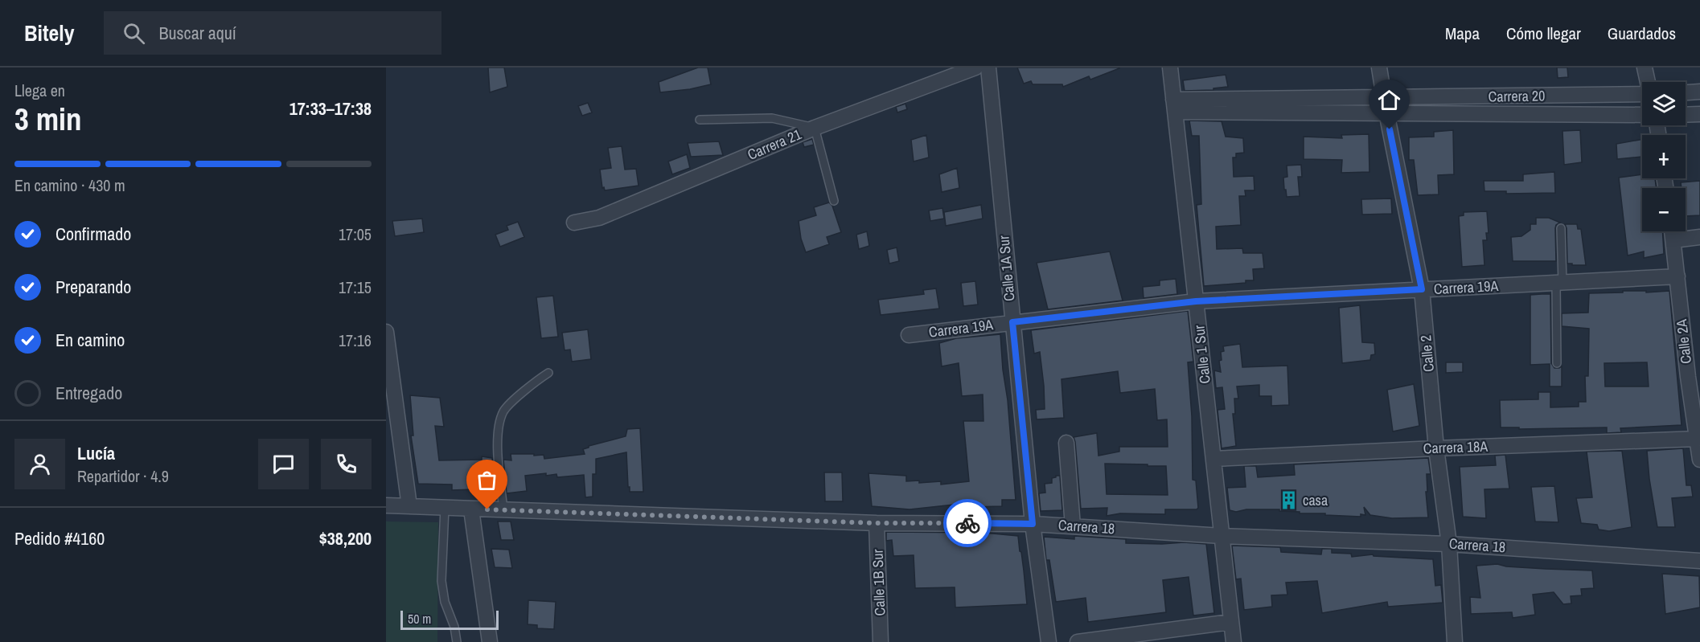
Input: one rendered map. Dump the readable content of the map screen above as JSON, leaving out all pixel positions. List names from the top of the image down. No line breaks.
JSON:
{"streets":{"street":["Carrera 20","Carrera 21","Calle 1A Sur","Carrera 19A","Calle 2A","Calle 2","Calle 1 Sur","Carrera 18A","Carrera 18","Calle 1B Sur"]},"crossings":[["Carrera 20","Calle 2"],["Calle 1A Sur","Carrera 19A"],["Calle 1A Sur","Carrera 18"],["Carrera 19A","Calle 2A"],["Carrera 19A","Calle 2"],["Carrera 19A","Calle 1 Sur"],["Calle 2A","Carrera 18A"],["Calle 2","Carrera 18A"],["Calle 2","Carrera 18"],["Calle 1 Sur","Carrera 18A"],["Calle 1 Sur","Carrera 18"],["Carrera 18","Calle 1B Sur"]],"places":{"building":["casa"]},"scale_bar":"50 m","page":{"header":"Bitely","search":"Buscar aquí","nav":["Mapa","Cómo llegar","Guardados"],"heading":["3 min","Llega en","17:33–17:38"],"panel":["Lucía","Repartidor · 4.9","Pedido #4160","$38,200"],"map_buttons":["+","−"],"bar":"En camino · 430 m","list":[["Confirmado","17:05"],["Preparando","17:15"],["En camino","17:16"],"Entregado"],"scale":"50 m"}}
